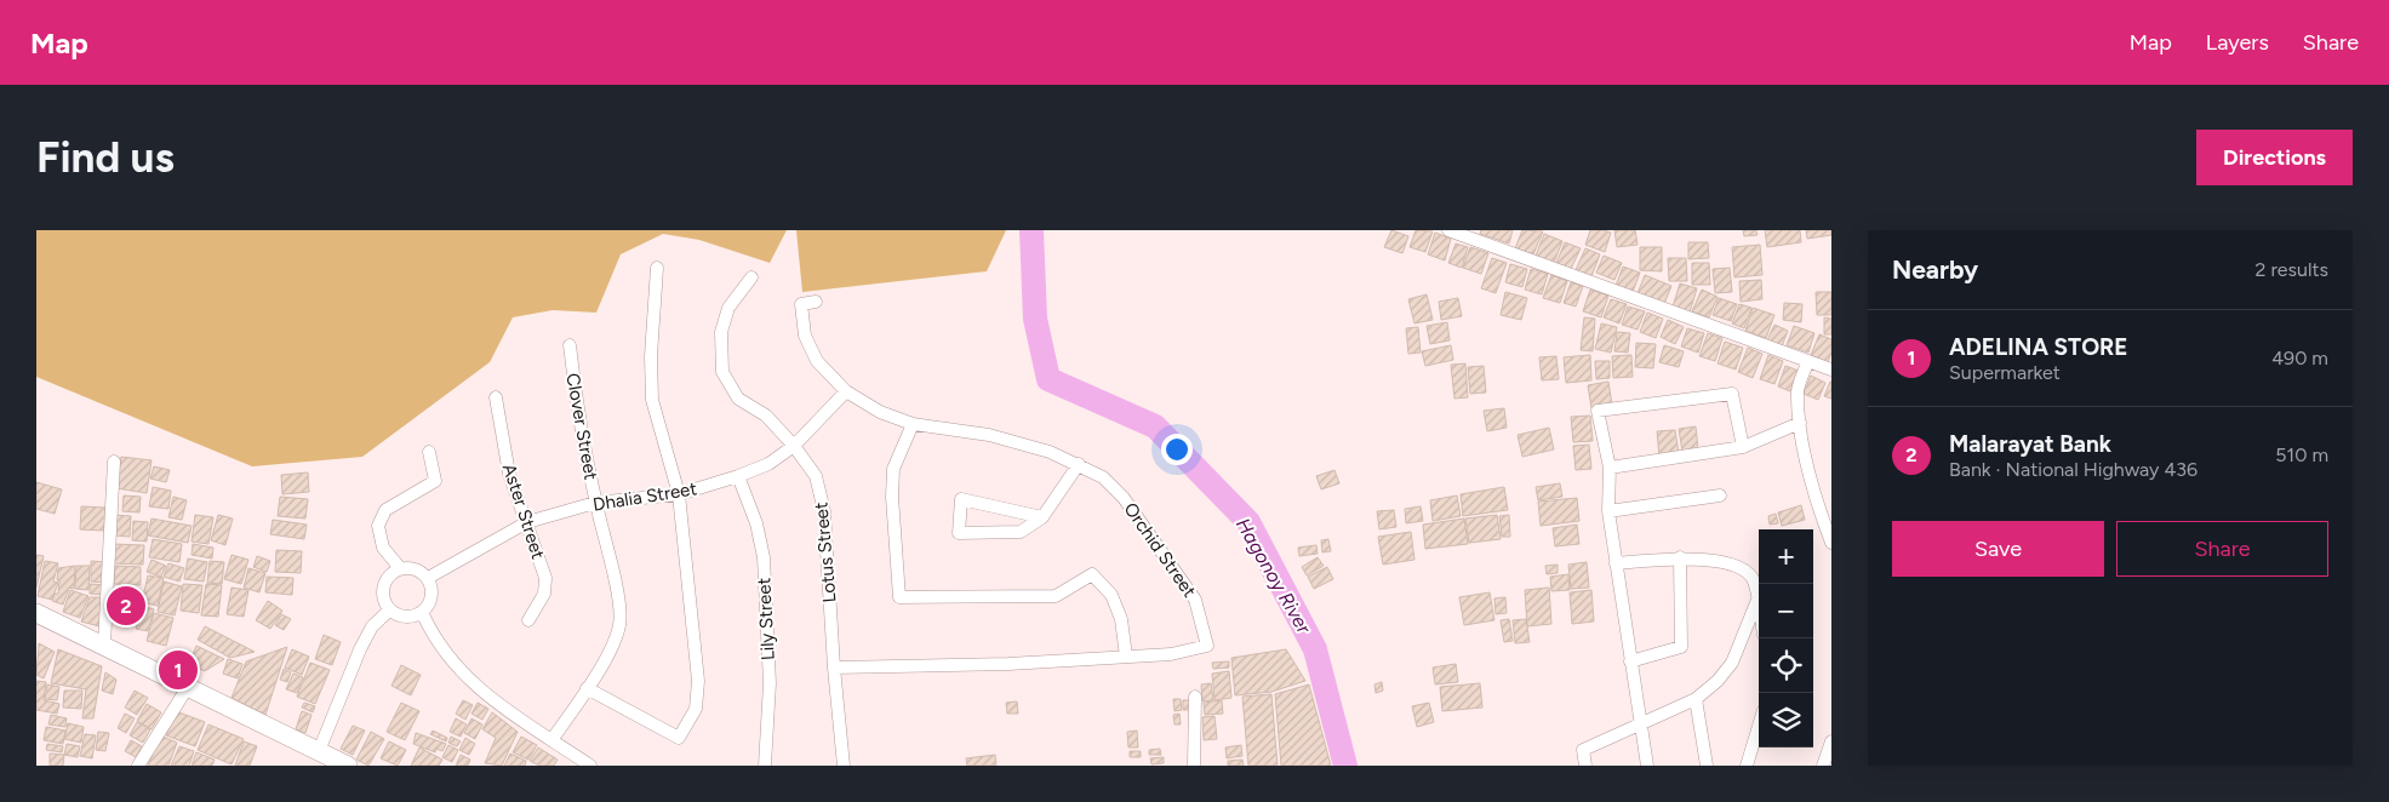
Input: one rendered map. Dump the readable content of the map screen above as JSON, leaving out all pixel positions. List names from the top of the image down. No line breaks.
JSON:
{"streets":{"street":["Clover Street","Dhalia Street","Aster Street","Orchid Street","Lotus Street","Lily Street"]},"crossings":[["Clover Street","Dhalia Street"],["Dhalia Street","Aster Street"],["Dhalia Street","Orchid Street"],["Dhalia Street","Lotus Street"],["Dhalia Street","Lily Street"],["Orchid Street","Lotus Street"]],"water":["Hagonoy River"],"page":{"header":"Map","nav":["Map","Layers","Share"],"buttons":["Directions",["Save","Share"]],"title":"Find us","heading":["Nearby","2 results"],"list":[{"mark":"1","name":"ADELINA STORE","note":"Supermarket","value":"490 m"},{"mark":"2","name":"Malarayat Bank","note":"Bank · National Highway 436","value":"510 m"}],"map_buttons":["+","−"],"pins":["2","1"]}}
